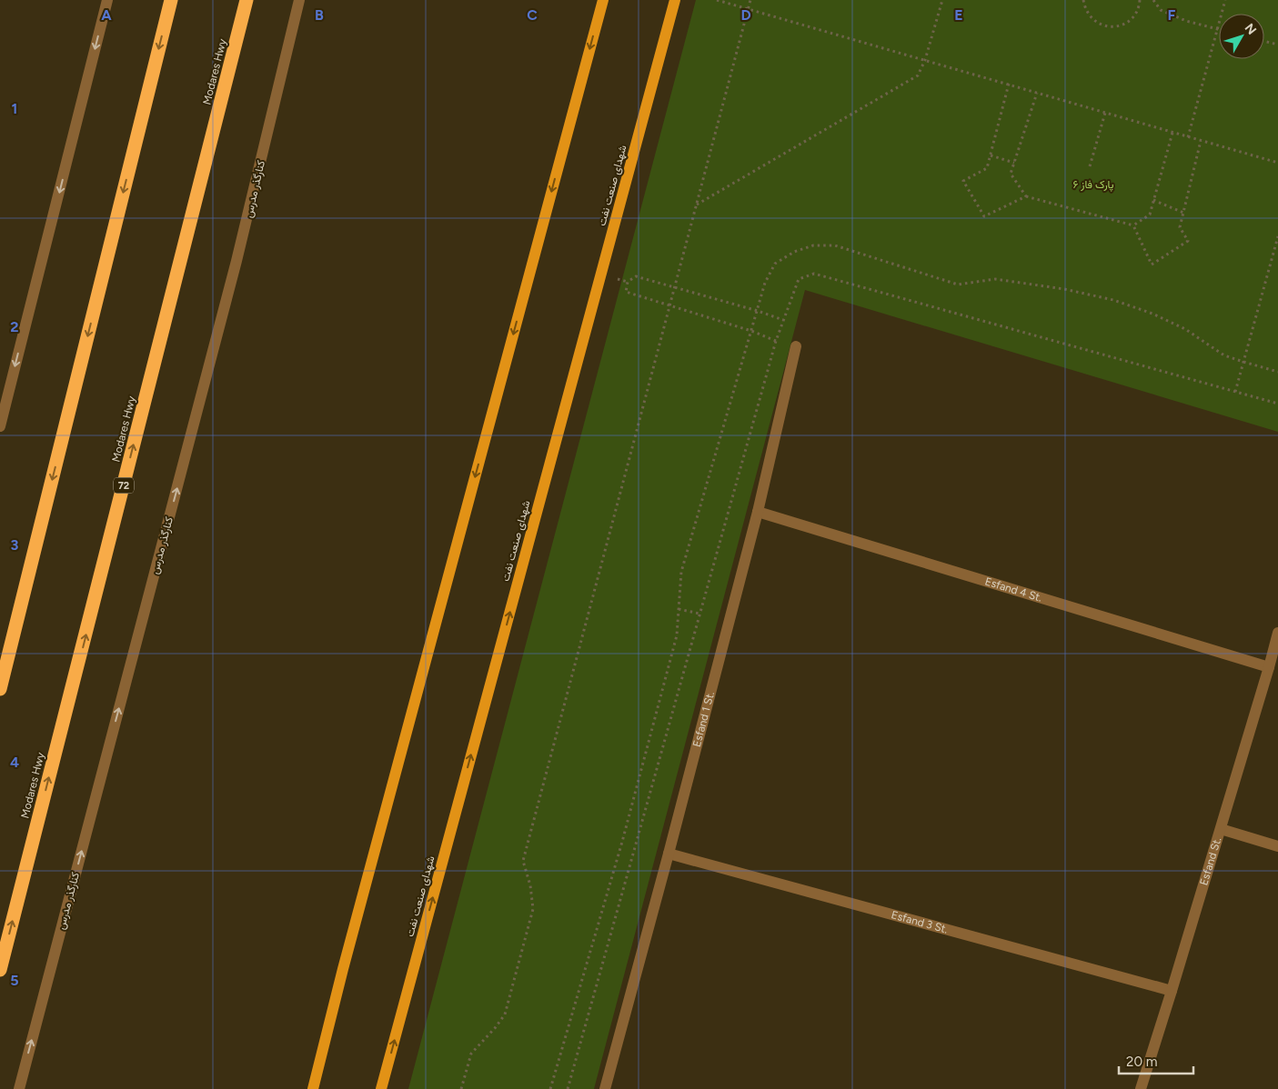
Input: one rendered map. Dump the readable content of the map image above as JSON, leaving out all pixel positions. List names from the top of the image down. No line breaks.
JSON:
{"streets":{"highway":["Modares Hwy","72"],"main road":["شهدای صنعت نفت"],"street":["کنارگذر مدرس","Esfand 4 St.","Esfand 1 St.","Esfand St.","Esfand 3 St."]},"crossings":[["Esfand 4 St.","Esfand 1 St."],["Esfand 4 St.","Esfand St."],["Esfand 1 St.","Esfand 3 St."],["Esfand St.","Esfand 3 St."]],"one_way":["کنارگذر مدرس"],"parks":["پارک فاز ۶"],"scale_bar":"20 m","north":"top right","grid":{"columns":["A","B","C","D","E","F"],"rows":["1","2","3","4","5"]}}
